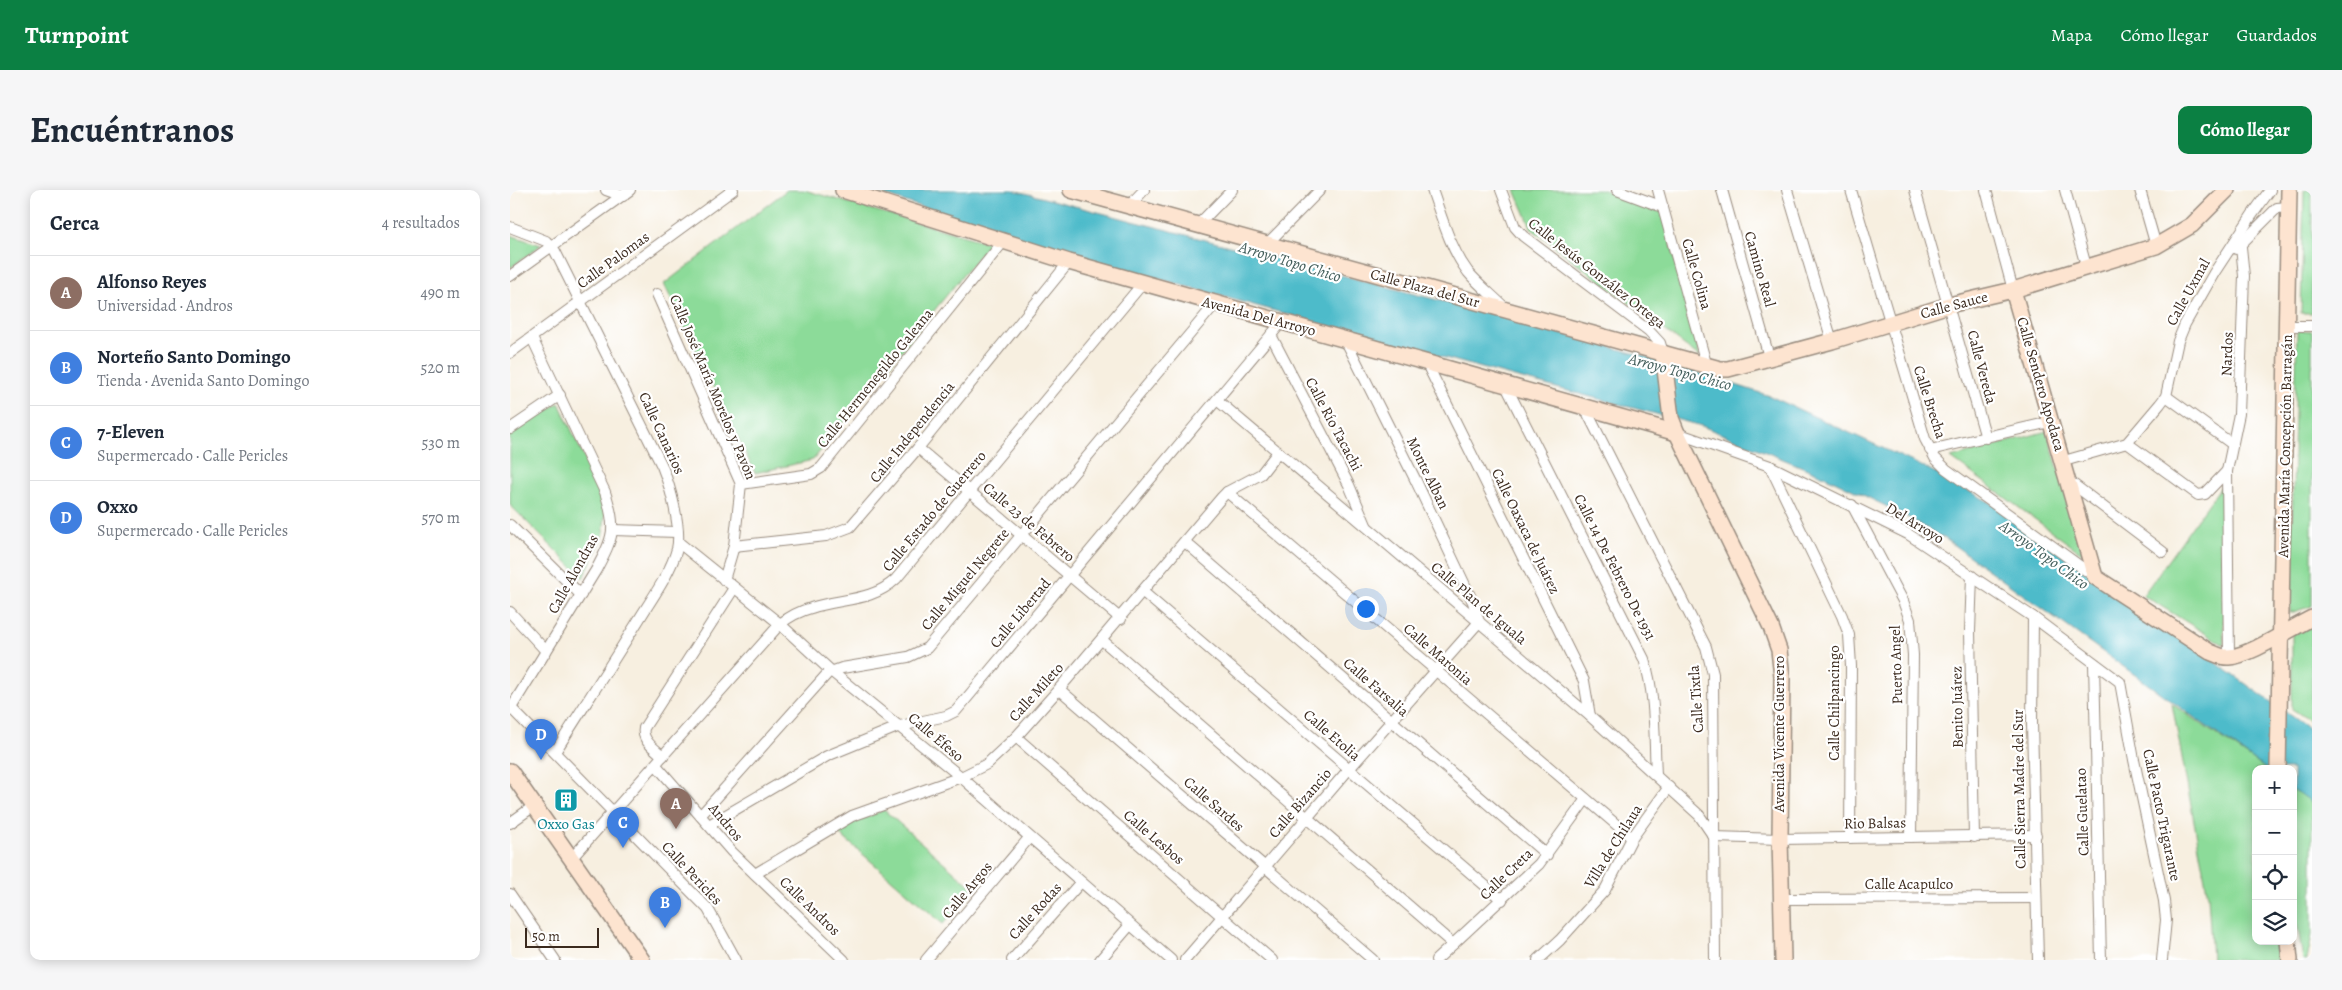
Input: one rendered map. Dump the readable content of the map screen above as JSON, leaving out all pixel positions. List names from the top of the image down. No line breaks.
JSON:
{"streets":{"street":["Calle Palomas","Camino Real","Calle Jesús González Ortega","Calle Colina","Calle Plaza del Sur","Calle Uxmal","Calle Sauce","Avenida Del Arroyo","Nardos","Calle Vereda","Calle Hermenegildo Galeana","Calle Sendero Apodaca","Calle José María Morelos y Pavón","Calle Brecha","Calle Río Tacachi","Calle Independencia","Calle Canarios","Avenida María Concepción Barragán","Monte Alban","Calle Estado de Guerrero","Calle 23 de Febrero","Del Arroyo","Calle Oaxaca de Juárez","Calle 14 De Febrero De 1931","Calle Alondras","Calle Miguel Negrete","Calle Plan de Iguala","Calle Libertad","Calle Maronia","Puerto Angel","Calle Farsalia","Calle Mileto","Calle Tixtla","Calle Chilpancingo","Benito Juárez","Avenida Vicente Guerrero","Calle Etolia","Calle Éfeso","Calle Sierra Madre del Sur","Calle Bizancio","Calle Sardes","Calle Guelatao","Calle Pacto Trigarante","Andros","Rio Balsas","Calle Lesbos","Villa de Chilaua","Calle Pericles","Calle Creta","Calle Acapulco","Calle Argos","Calle Andros","Calle Rodas"]},"crossings":[["Calle Palomas","Calle Canarios"],["Calle Palomas","Calle Alondras"],["Camino Real","Calle Sauce"],["Calle Jesús González Ortega","Calle Plaza del Sur"],["Calle Jesús González Ortega","Calle Sauce"],["Calle Jesús González Ortega","Avenida Vicente Guerrero"],["Calle Colina","Calle Sauce"],["Calle Plaza del Sur","Calle Sauce"],["Calle Plaza del Sur","Avenida Vicente Guerrero"],["Calle Uxmal","Nardos"],["Calle Uxmal","Avenida María Concepción Barragán"],["Calle Sauce","Calle Vereda"],["Calle Sauce","Calle Sendero Apodaca"],["Calle Sauce","Calle Brecha"],["Calle Sauce","Avenida Vicente Guerrero"],["Avenida Del Arroyo","Calle Hermenegildo Galeana"],["Avenida Del Arroyo","Calle Independencia"],["Avenida Del Arroyo","Monte Alban"],["Avenida Del Arroyo","Calle Estado de Guerrero"],["Avenida Del Arroyo","Del Arroyo"],["Avenida Del Arroyo","Calle Oaxaca de Juárez"],["Avenida Del Arroyo","Calle 14 De Febrero De 1931"],["Avenida Del Arroyo","Calle Miguel Negrete"],["Avenida Del Arroyo","Calle Libertad"],["Avenida Del Arroyo","Calle Tixtla"],["Avenida Del Arroyo","Avenida Vicente Guerrero"],["Calle Hermenegildo Galeana","Calle José María Morelos y Pavón"],["Calle Sendero Apodaca","Calle Brecha"],["Calle José María Morelos y Pavón","Calle Independencia"],["Calle José María Morelos y Pavón","Calle Éfeso"],["Calle Río Tacachi","Calle Plan de Iguala"],["Calle Río Tacachi","Calle Libertad"],["Calle Independencia","Calle 23 de Febrero"],["Calle Canarios","Calle Éfeso"],["Calle Canarios","Calle Pericles"],["Monte Alban","Calle Plan de Iguala"],["Monte Alban","Calle Bizancio"],["Calle Estado de Guerrero","Calle 23 de Febrero"],["Calle Estado de Guerrero","Calle Éfeso"],["Calle Estado de Guerrero","Andros"],["Calle Estado de Guerrero","Calle Pericles"],["Calle 23 de Febrero","Calle Miguel Negrete"],["Calle 23 de Febrero","Calle Libertad"],["Calle 23 de Febrero","Calle Mileto"],["Del Arroyo","Puerto Angel"],["Del Arroyo","Calle Chilpancingo"],["Del Arroyo","Benito Juárez"],["Del Arroyo","Avenida Vicente Guerrero"],["Del Arroyo","Calle Sierra Madre del Sur"],["Del Arroyo","Calle Guelatao"],["Del Arroyo","Calle Pacto Trigarante"],["Calle Oaxaca de Juárez","Calle Plan de Iguala"],["Calle 14 De Febrero De 1931","Calle Plan de Iguala"],["Calle Alondras","Calle Pericles"],["Calle Miguel Negrete","Calle Éfeso"],["Calle Plan de Iguala","Calle Libertad"],["Calle Plan de Iguala","Calle Mileto"],["Calle Plan de Iguala","Calle Tixtla"],["Calle Plan de Iguala","Calle Bizancio"],["Calle Plan de Iguala","Rio Balsas"],["Calle Plan de Iguala","Villa de Chilaua"],["Calle Libertad","Calle Éfeso"],["Calle Libertad","Andros"],["Calle Maronia","Calle Mileto"],["Calle Maronia","Calle Bizancio"],["Calle Maronia","Villa de Chilaua"],["Calle Maronia","Calle Creta"],["Puerto Angel","Rio Balsas"],["Calle Farsalia","Calle Mileto"],["Calle Farsalia","Calle Bizancio"],["Calle Farsalia","Calle Creta"],["Calle Mileto","Calle Etolia"],["Calle Mileto","Calle Éfeso"],["Calle Mileto","Calle Sardes"],["Calle Mileto","Andros"],["Calle Mileto","Calle Lesbos"],["Calle Mileto","Calle Andros"],["Calle Tixtla","Rio Balsas"],["Calle Chilpancingo","Rio Balsas"],["Benito Juárez","Rio Balsas"],["Avenida Vicente Guerrero","Rio Balsas"],["Avenida Vicente Guerrero","Calle Acapulco"],["Calle Etolia","Calle Bizancio"],["Calle Etolia","Calle Creta"],["Calle Éfeso","Calle Argos"],["Calle Éfeso","Calle Rodas"],["Calle Sierra Madre del Sur","Rio Balsas"],["Calle Sierra Madre del Sur","Calle Acapulco"],["Calle Bizancio","Calle Sardes"],["Calle Bizancio","Calle Lesbos"],["Andros","Calle Andros"]],"water":["Arroyo Topo Chico"],"places":{"building":["Oxxo Gas"]},"scale_bar":"50 m","page":{"header":"Turnpoint","nav":["Mapa","Cómo llegar","Guardados"],"title":"Encuéntranos","buttons":"Cómo llegar","heading":["Cerca","4 resultados"],"list":[{"mark":"A","name":"Alfonso Reyes","note":"Universidad · Andros","value":"490 m"},{"mark":"B","name":"Norteño Santo Domingo","note":"Tienda · Avenida Santo Domingo","value":"520 m"},{"mark":"C","name":"7-Eleven","note":"Supermercado · Calle Pericles","value":"530 m"},{"mark":"D","name":"Oxxo","note":"Supermercado · Calle Pericles","value":"570 m"}],"pins":["D","A","C","B"],"map_buttons":["+","−"],"scale":"50 m"}}
